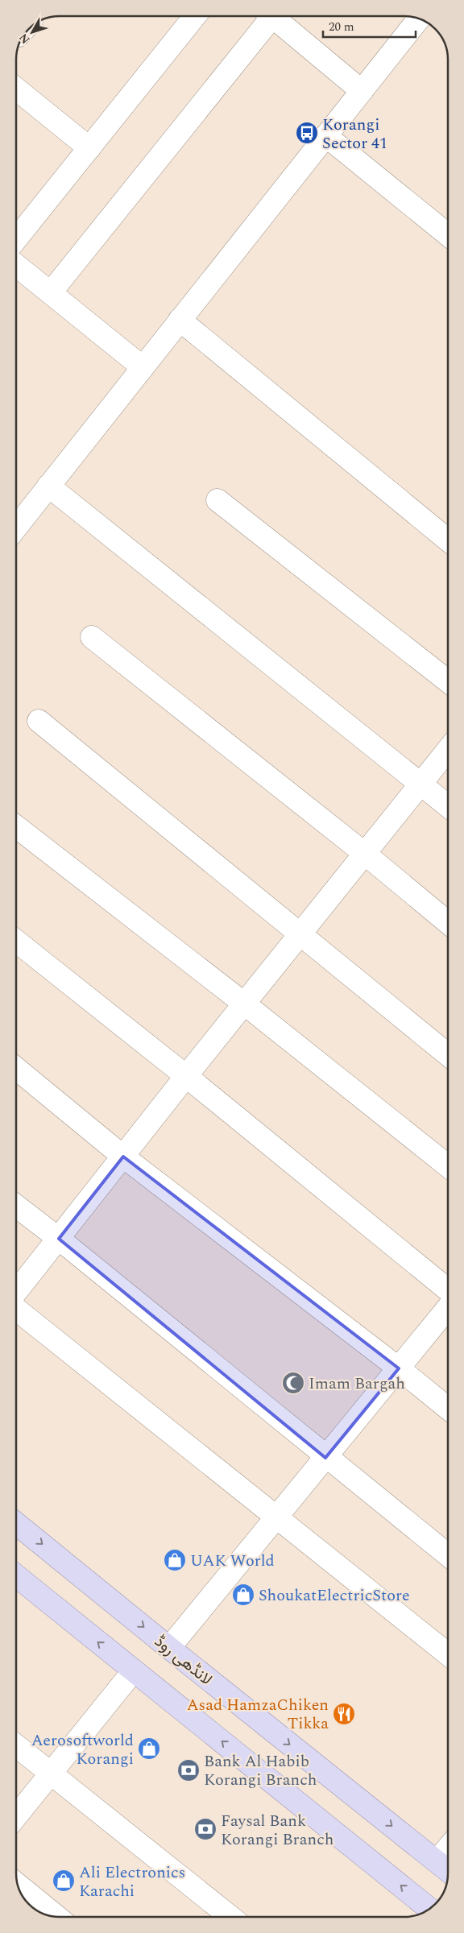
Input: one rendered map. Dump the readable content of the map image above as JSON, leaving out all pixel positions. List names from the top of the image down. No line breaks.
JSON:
{"streets":{"main road":["لانڈھی روڈ"]},"places":{"bus stop":["Korangi Sector 41"],"mosque":["Imam Bargah"],"shop":["UAK World","ShoukatElectricStore","Aerosoftworld Korangi","Ali Electronics Karachi"],"restaurant":["Asad HamzaChiken Tikka"],"bank":["Bank Al Habib Korangi Branch","Faysal Bank Korangi Branch"]},"scale_bar":"20 m","north":"bottom left"}
